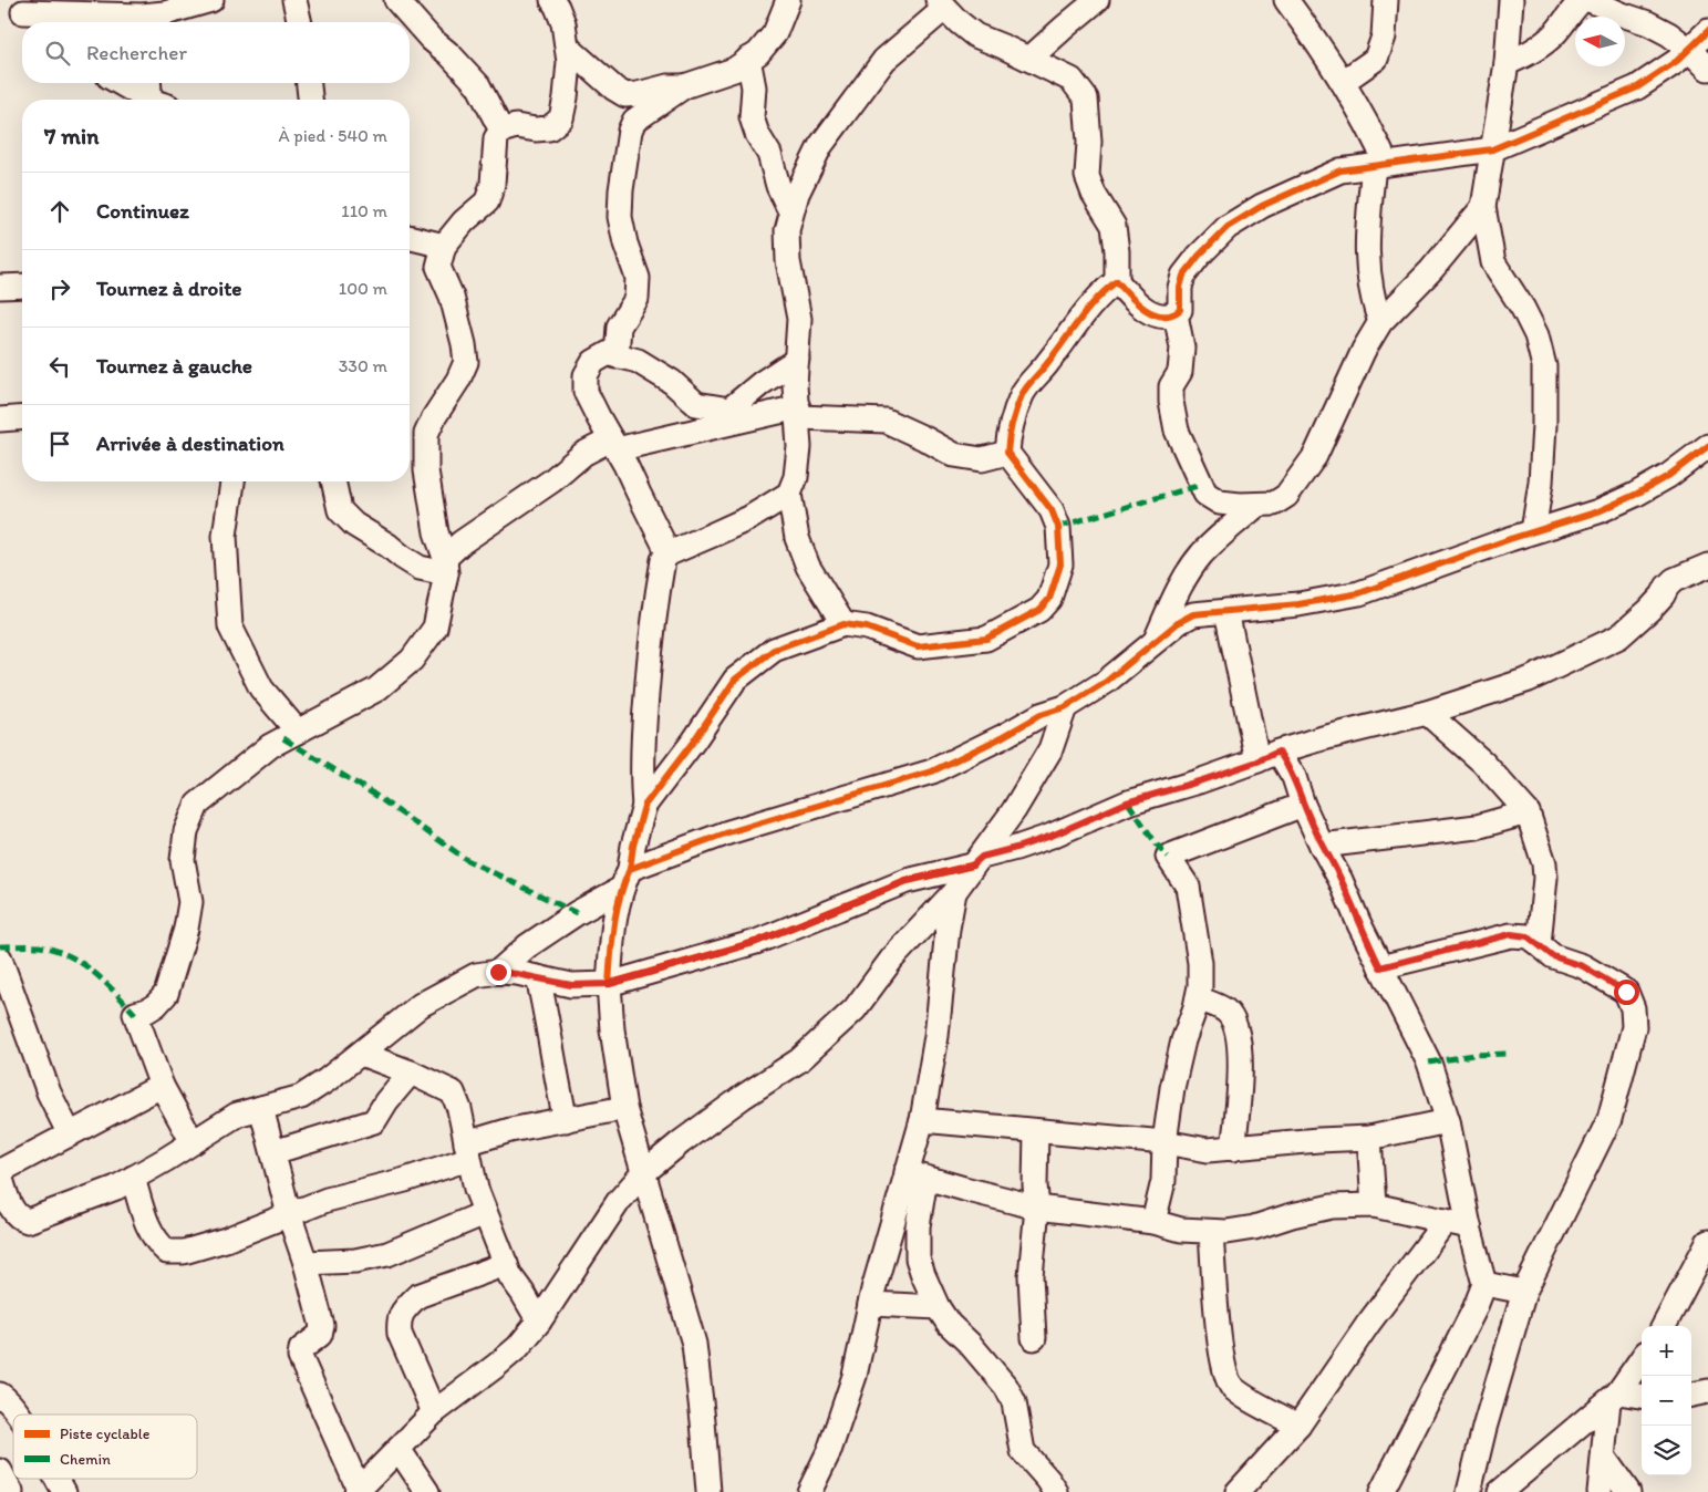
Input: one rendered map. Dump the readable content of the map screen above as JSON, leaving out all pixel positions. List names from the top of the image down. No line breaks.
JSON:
{"legend":["Piste cyclable","Chemin"],"north":"left","page":{"search":"Rechercher","heading":["7 min","À pied · 540 m"],"list":[["Continuez","110 m"],["Tournez à droite","100 m"],["Tournez à gauche","330 m"],"Arrivée à destination"],"map_buttons":["+","−"]}}
